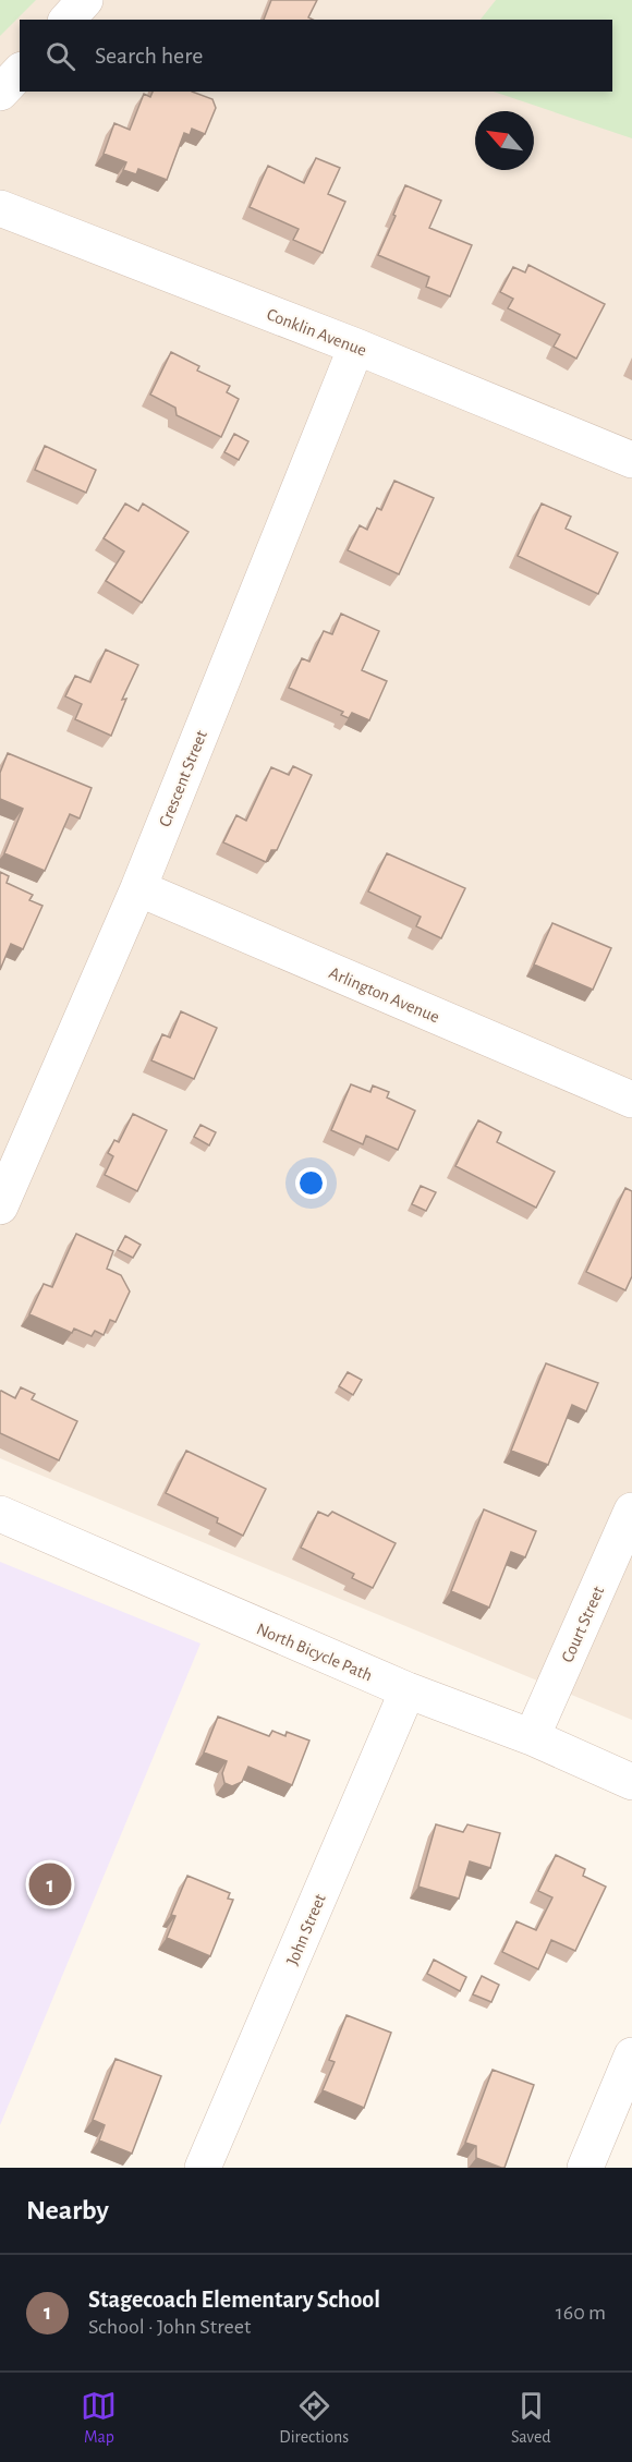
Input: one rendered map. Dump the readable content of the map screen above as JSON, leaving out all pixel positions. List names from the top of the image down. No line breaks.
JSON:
{"streets":{"street":["Conklin Avenue","Crescent Street","Arlington Avenue","Court Street","North Bicycle Path","John Street"]},"crossings":[["Conklin Avenue","Crescent Street"],["Crescent Street","Arlington Avenue"],["Court Street","North Bicycle Path"],["North Bicycle Path","John Street"]],"north":"top left","page":{"search":"Search here","pins":"1","heading":"Nearby","list":[{"mark":"1","name":"Stagecoach Elementary School","note":"School · John Street","value":"160 m"}],"nav":["Map","Directions","Saved"]}}
